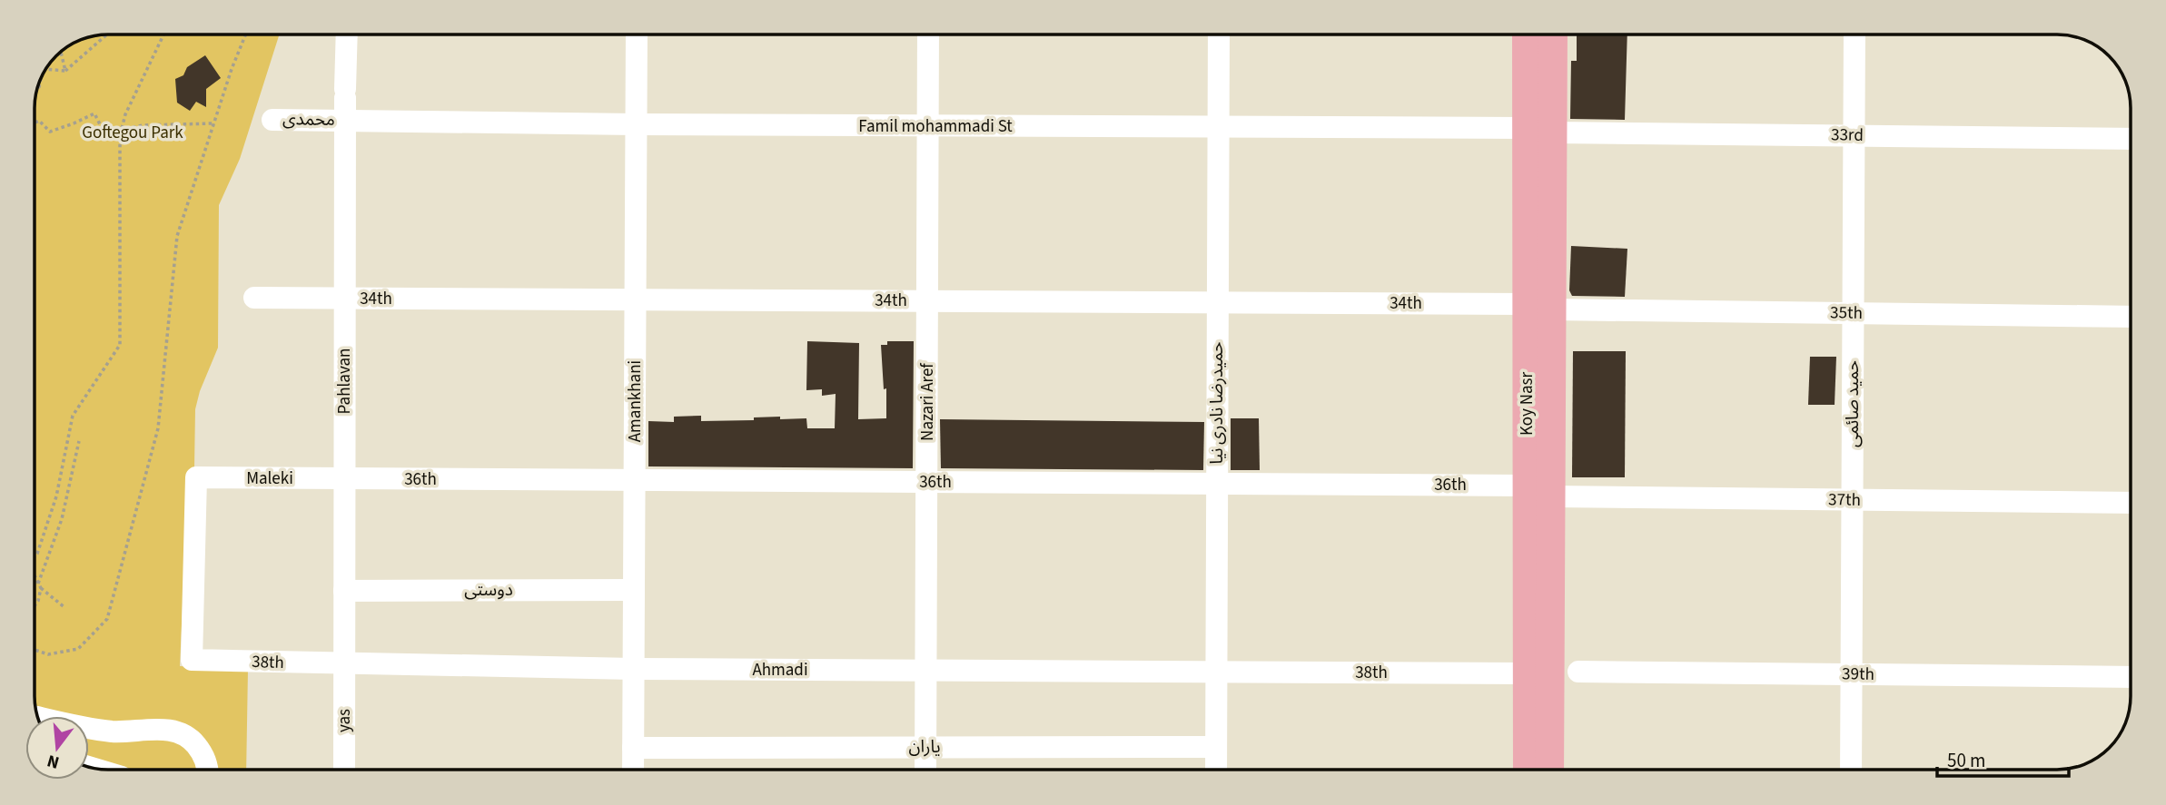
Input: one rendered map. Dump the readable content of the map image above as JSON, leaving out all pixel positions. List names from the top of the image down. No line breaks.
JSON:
{"streets":{"main road":["Koy Nasr"],"street":["محمدی","Famil mohammadi St","33rd","34th","35th","Pahlavan","Amankhani","Nazari Aref","حمیدرضا نادری نیا","حمید صائمی","Maleki","36th","37th","دوستی","38th","Ahmadi","39th","yas","یاران"]},"crossings":[["محمدی","Famil mohammadi St"],["محمدی","Pahlavan"],["Famil mohammadi St","33rd"],["Famil mohammadi St","Pahlavan"],["Famil mohammadi St","Amankhani"],["Famil mohammadi St","Nazari Aref"],["Famil mohammadi St","حمیدرضا نادری نیا"],["Famil mohammadi St","Koy Nasr"],["33rd","Koy Nasr"],["33rd","حمید صائمی"],["34th","35th"],["34th","Pahlavan"],["34th","Amankhani"],["34th","Nazari Aref"],["34th","حمیدرضا نادری نیا"],["34th","Koy Nasr"],["35th","Koy Nasr"],["35th","حمید صائمی"],["Pahlavan","Maleki"],["Pahlavan","36th"],["Pahlavan","دوستی"],["Pahlavan","38th"],["Pahlavan","Ahmadi"],["Pahlavan","yas"],["Amankhani","36th"],["Amankhani","دوستی"],["Amankhani","Ahmadi"],["Amankhani","یاران"],["Nazari Aref","36th"],["Nazari Aref","Ahmadi"],["Nazari Aref","یاران"],["حمیدرضا نادری نیا","36th"],["حمیدرضا نادری نیا","38th"],["حمیدرضا نادری نیا","Ahmadi"],["حمیدرضا نادری نیا","یاران"],["Koy Nasr","36th"],["Koy Nasr","37th"],["Koy Nasr","38th"],["حمید صائمی","37th"],["حمید صائمی","39th"],["Maleki","36th"],["Maleki","38th"],["36th","37th"],["38th","Ahmadi"],["38th","yas"],["Ahmadi","yas"]],"parks":["Goftegou Park"],"scale_bar":"50 m","north":"bottom"}
